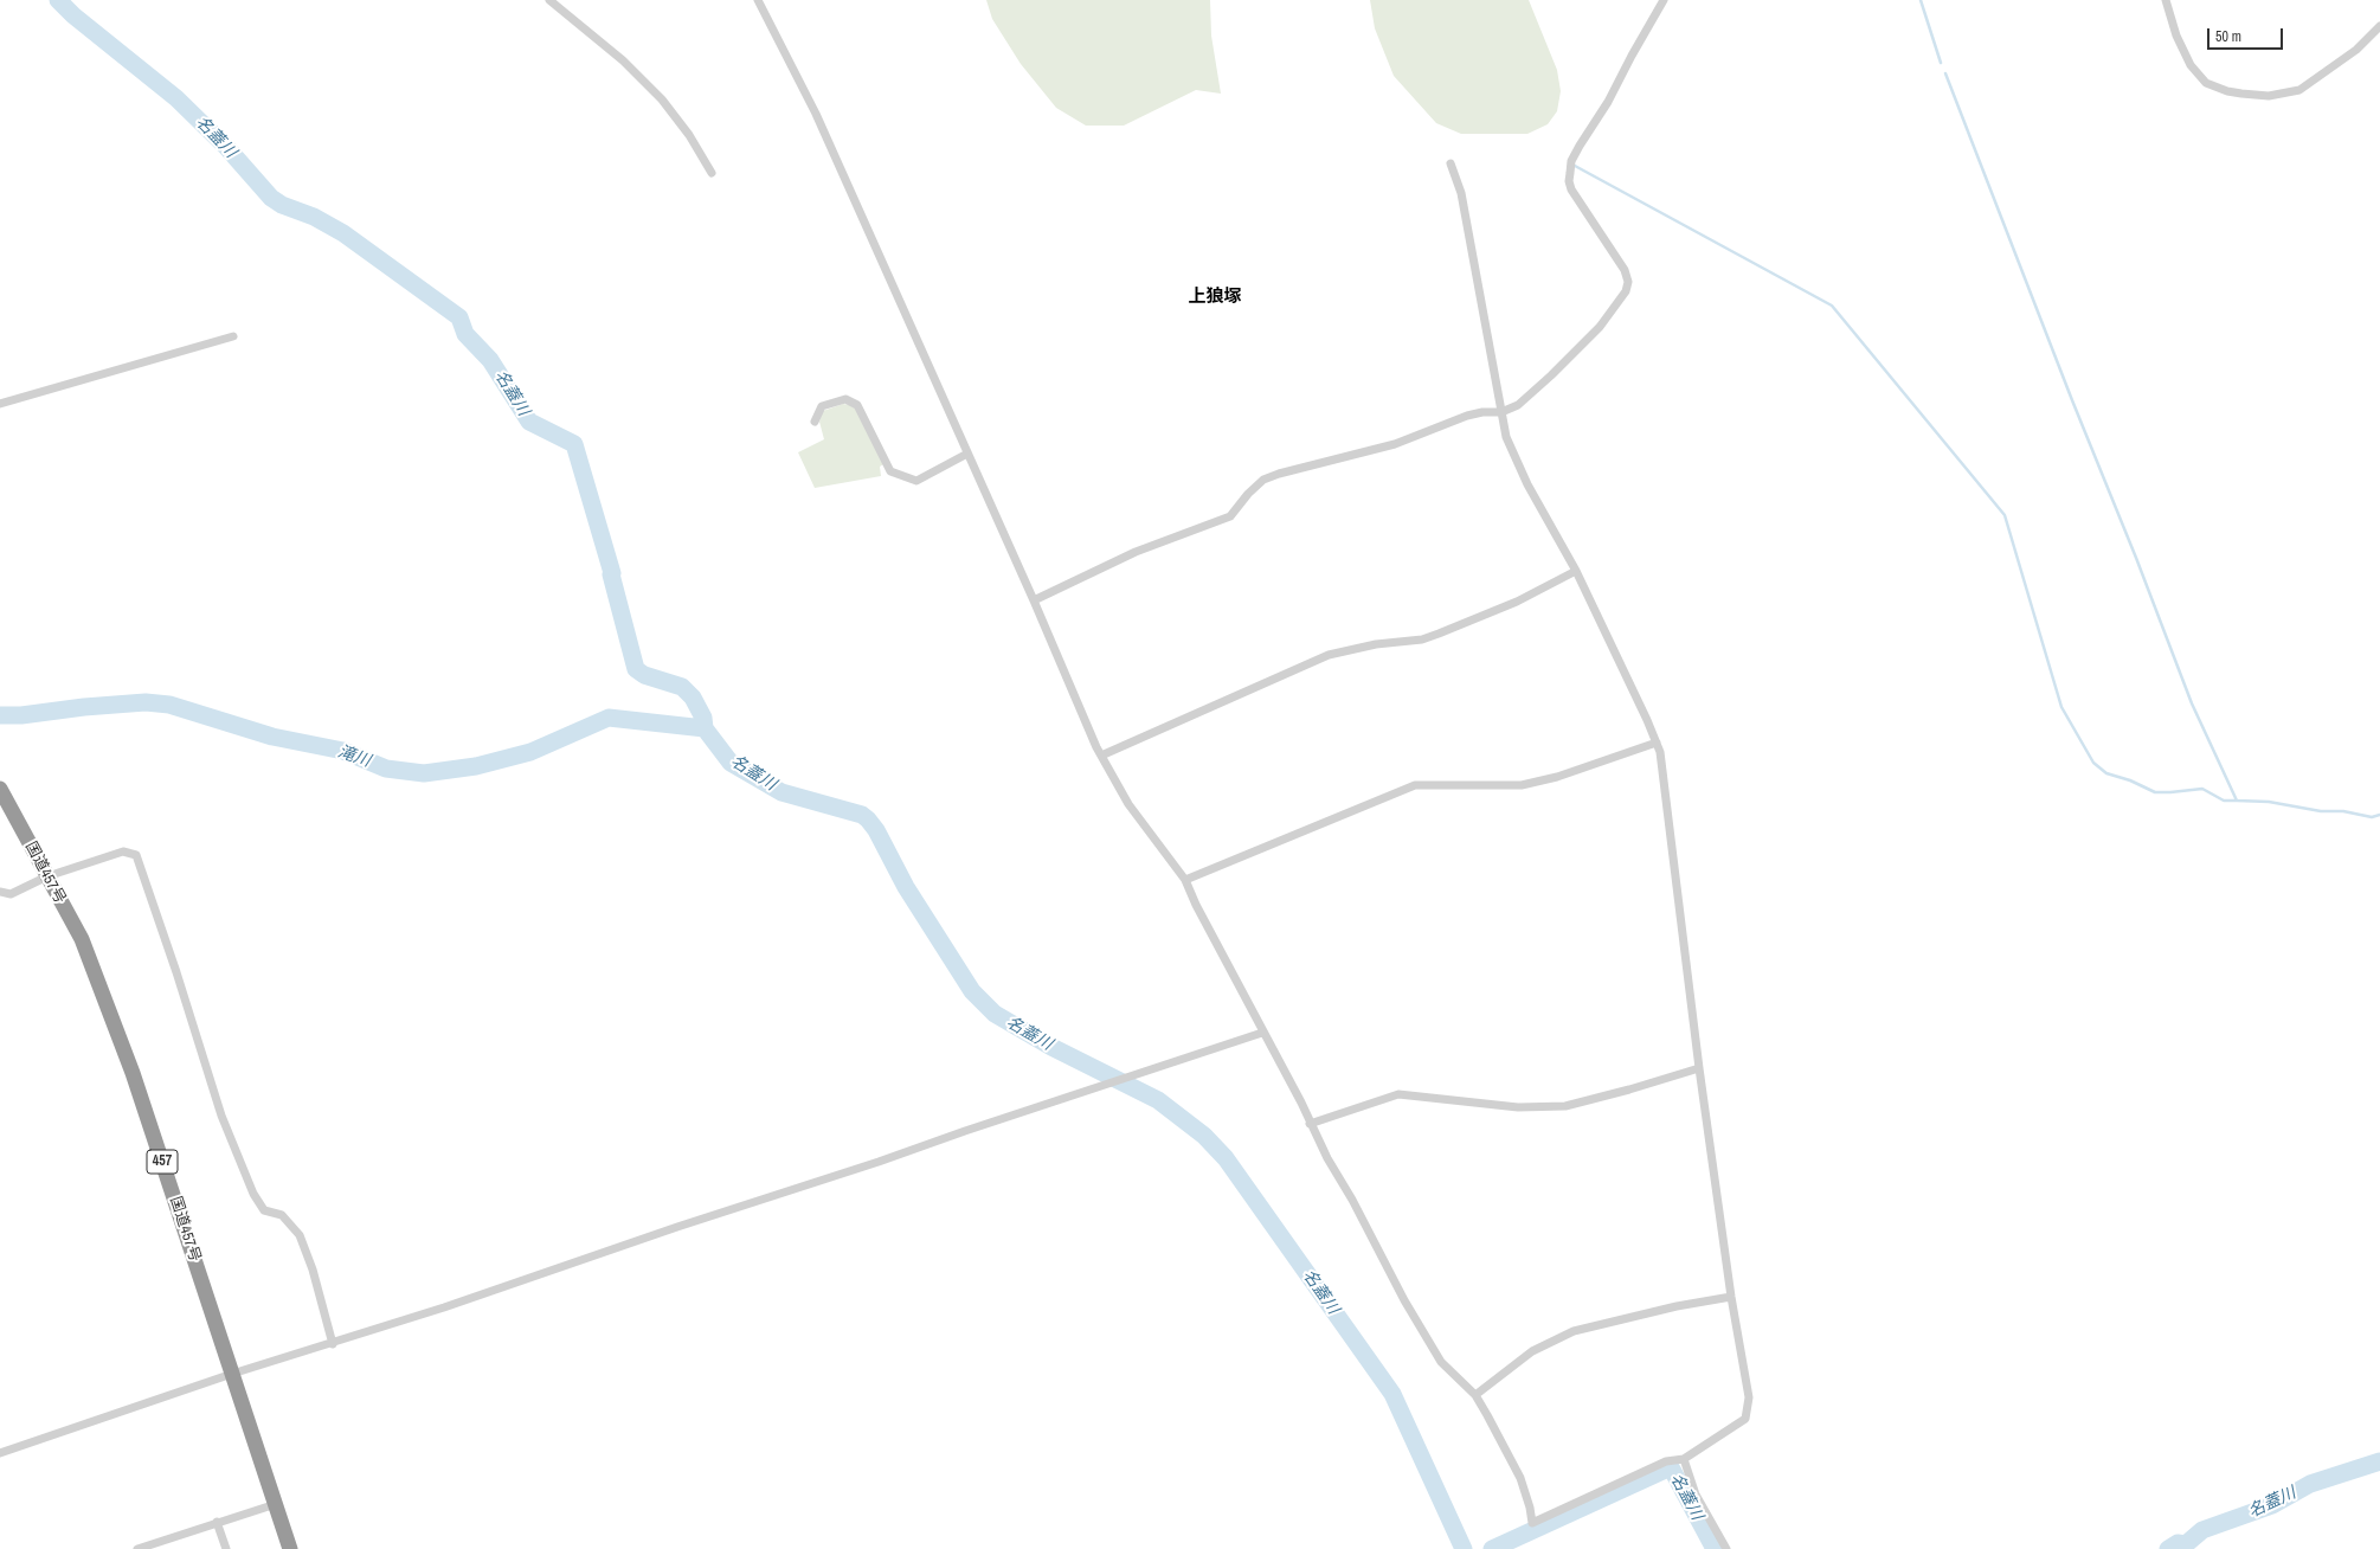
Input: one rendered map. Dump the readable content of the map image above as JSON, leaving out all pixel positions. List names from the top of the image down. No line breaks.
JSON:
{"streets":{"highway":["国道457号","457"]},"districts":["上狼塚"],"water":["名蓋川","滝川"],"scale_bar":"50 m"}
